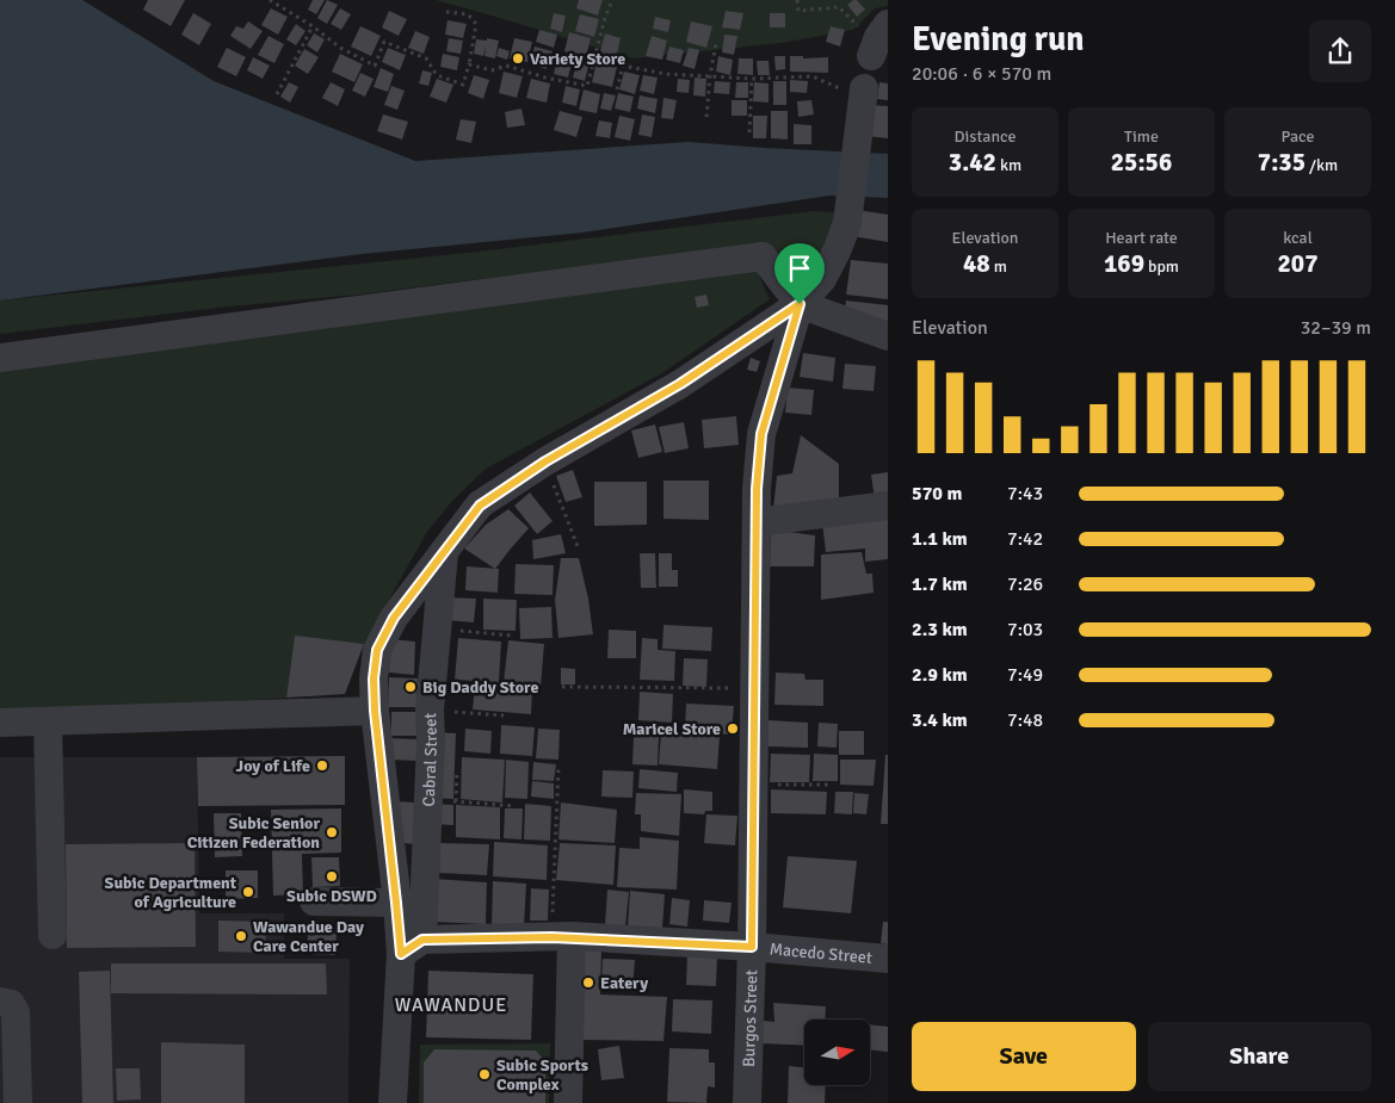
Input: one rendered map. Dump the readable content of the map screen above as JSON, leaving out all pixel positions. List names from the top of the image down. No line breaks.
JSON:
{"streets":{"street":["Cabral Street","Macedo Street","Burgos Street"]},"crossings":[["Cabral Street","Macedo Street"],["Macedo Street","Burgos Street"]],"districts":["WAWANDUE"],"places":["Variety Store","Big Daddy Store","Maricel Store","Joy of Life","Subic Senior Citizen Federation","Subic DSWD","Subic Department of Agriculture","Wawandue Day Care Center","Eatery","Subic Sports Complex"],"north":"right","page":{"heading":["Evening run","20:06 · 6 × 570 m"],"stats":[["Distance","3.42 km"],["Time","25:56"],["Pace","7:35 /km"],["Elevation","48 m"],["Heart rate","169 bpm"],["kcal","207"]],"chart":["Elevation","32–39 m"],"list":[{"name":"570 m","note":"7:43"},{"name":"1.1 km","note":"7:42"},{"name":"1.7 km","note":"7:26"},{"name":"2.3 km","note":"7:03"},{"name":"2.9 km","note":"7:49"},{"name":"3.4 km","note":"7:48"}],"buttons":["Save","Share"]}}
